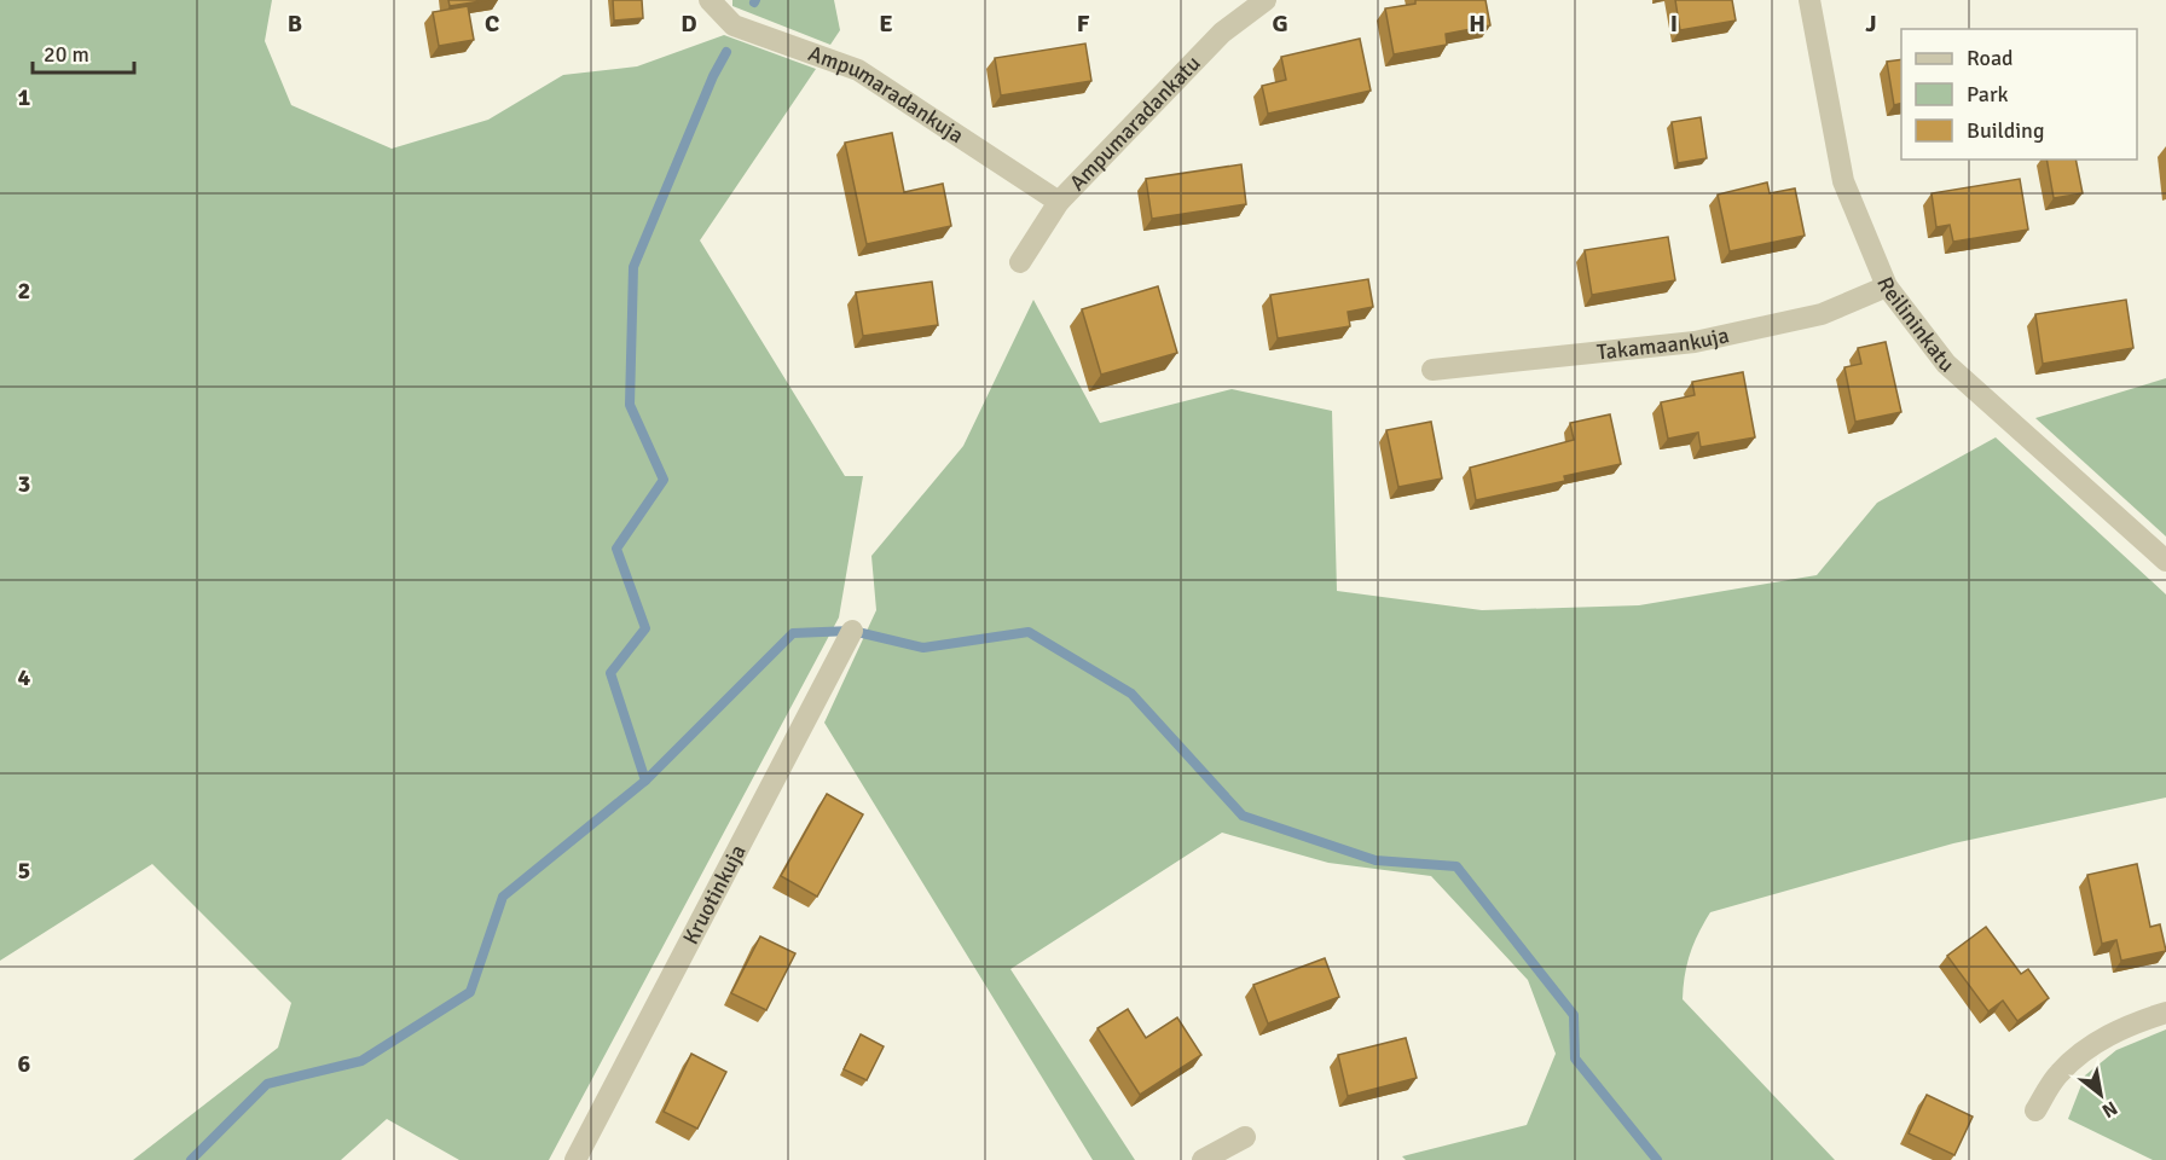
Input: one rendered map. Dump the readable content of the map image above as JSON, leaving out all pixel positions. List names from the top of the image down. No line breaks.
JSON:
{"streets":{"street":["Ampumaradankuja","Ampumaradankatu","Reilininkatu","Takamaankuja","Kruotinkuja"]},"crossings":[["Ampumaradankuja","Ampumaradankatu"],["Reilininkatu","Takamaankuja"]],"legend":["Road","Park","Building"],"scale_bar":"20 m","north":"bottom right","grid":{"columns":["B","C","D","E","F","G","H","I","J"],"rows":["1","2","3","4","5","6"]}}
